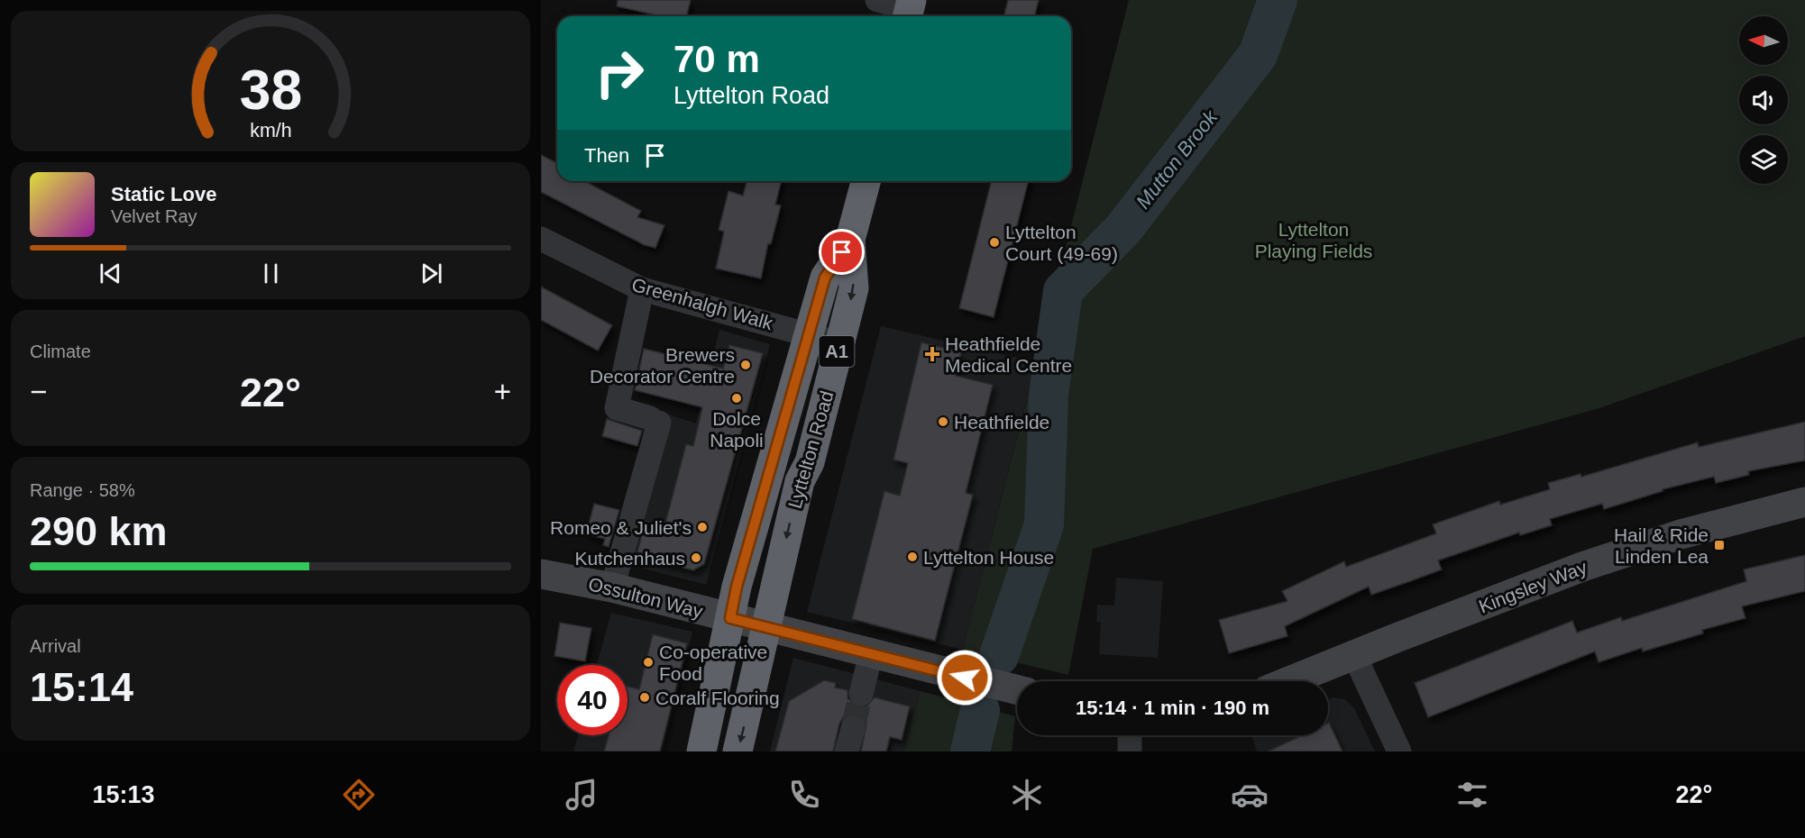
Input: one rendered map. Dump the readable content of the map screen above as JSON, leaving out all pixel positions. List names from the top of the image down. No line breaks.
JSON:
{"streets":{"highway":["A1","Lyttelton Road"],"street":["Greenhalgh Walk","Kingsley Way","Ossulton Way"]},"crossings":[["Greenhalgh Walk","Lyttelton Road"],["A1","Lyttelton Road"],["A1","Ossulton Way"],["Lyttelton Road","Ossulton Way"]],"water":["Mutton Brook"],"parks":["Lyttelton Playing Fields"],"places":{"other":["Lyttelton Court (49-69)","Brewers Decorator Centre","Dolce Napoli","Heathfielde","Romeo & Juliet's","Lyttelton House","Kutchenhaus","Co-operative Food","Coralf Flooring"],"health":["Heathfielde Medical Centre"],"transit":["Hail & Ride Linden Lea"]},"north":"left","page":{"turn":["70 m","Lyttelton Road"],"then":"Then","song":["Static Love","Velvet Ray"],"tile":["Climate",["Range · 58%","290 km"],["Arrival","15:14"]],"heat":["−","22°","+"],"limit":"40","trip":"15:14 · 1 min · 190 m","tabs":["15:13","22°"],"gauge":["38","km/h"]}}
